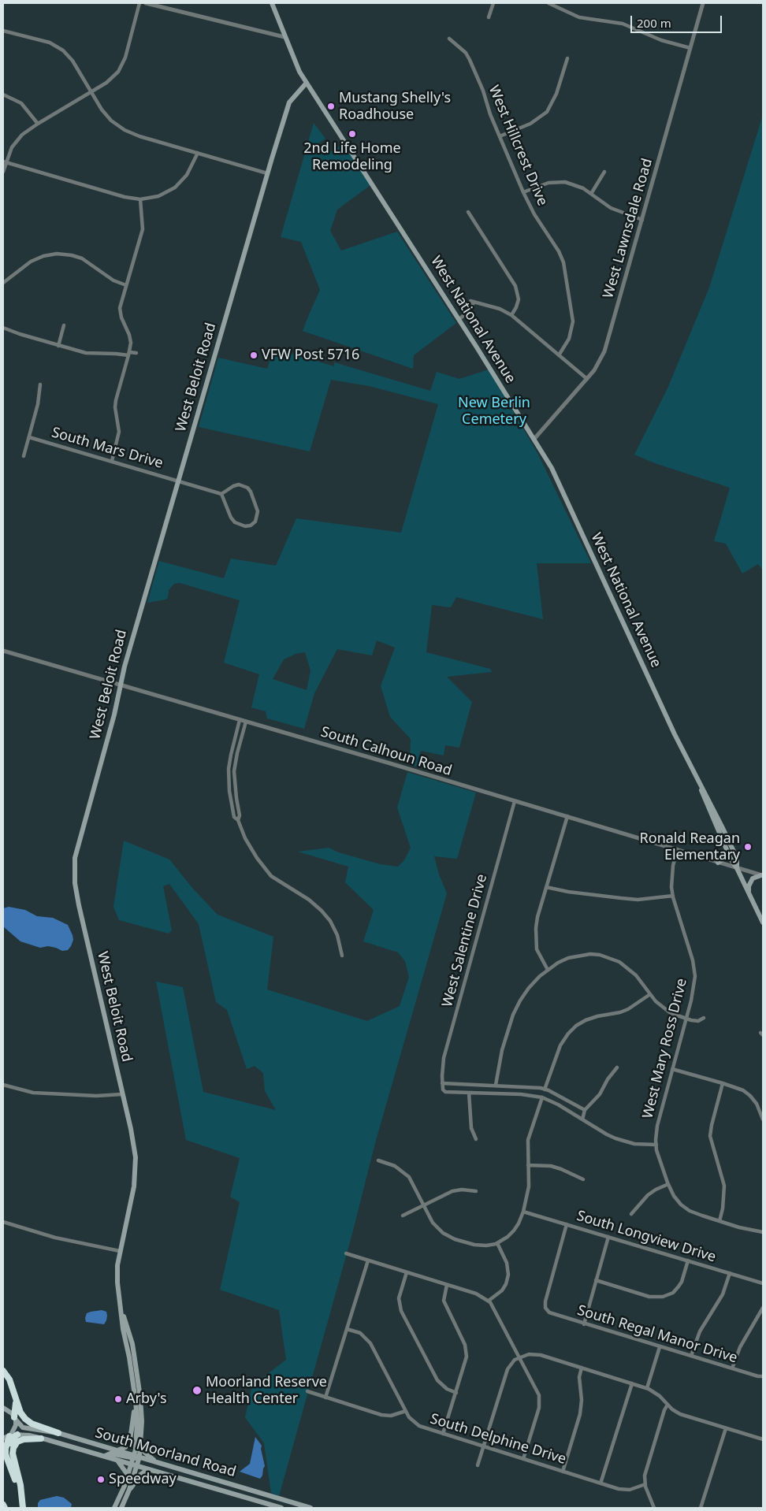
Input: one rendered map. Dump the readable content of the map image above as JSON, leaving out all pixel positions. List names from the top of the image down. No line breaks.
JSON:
{"streets":{"main road":["West National Avenue","West Beloit Road","South Moorland Road"],"street":["West Hillcrest Drive","West Lawnsdale Road","South Mars Drive","South Calhoun Road","West Salentine Drive","West Mary Ross Drive","South Longview Drive","South Regal Manor Drive","South Delphine Drive"]},"crossings":[["West Lawnsdale Road","West National Avenue"],["West National Avenue","West Beloit Road"],["West National Avenue","South Calhoun Road"],["West Beloit Road","South Mars Drive"],["West Beloit Road","South Calhoun Road"],["West Beloit Road","South Moorland Road"],["South Calhoun Road","West Salentine Drive"],["South Calhoun Road","West Mary Ross Drive"],["South Longview Drive","South Regal Manor Drive"]],"parks":["New Berlin Cemetery"],"places":["Mustang Shelly's Roadhouse","2nd Life Home Remodeling","VFW Post 5716","Ronald Reagan Elementary","Moorland Reserve Health Center","Arby's","Speedway"],"scale_bar":"200 m"}
